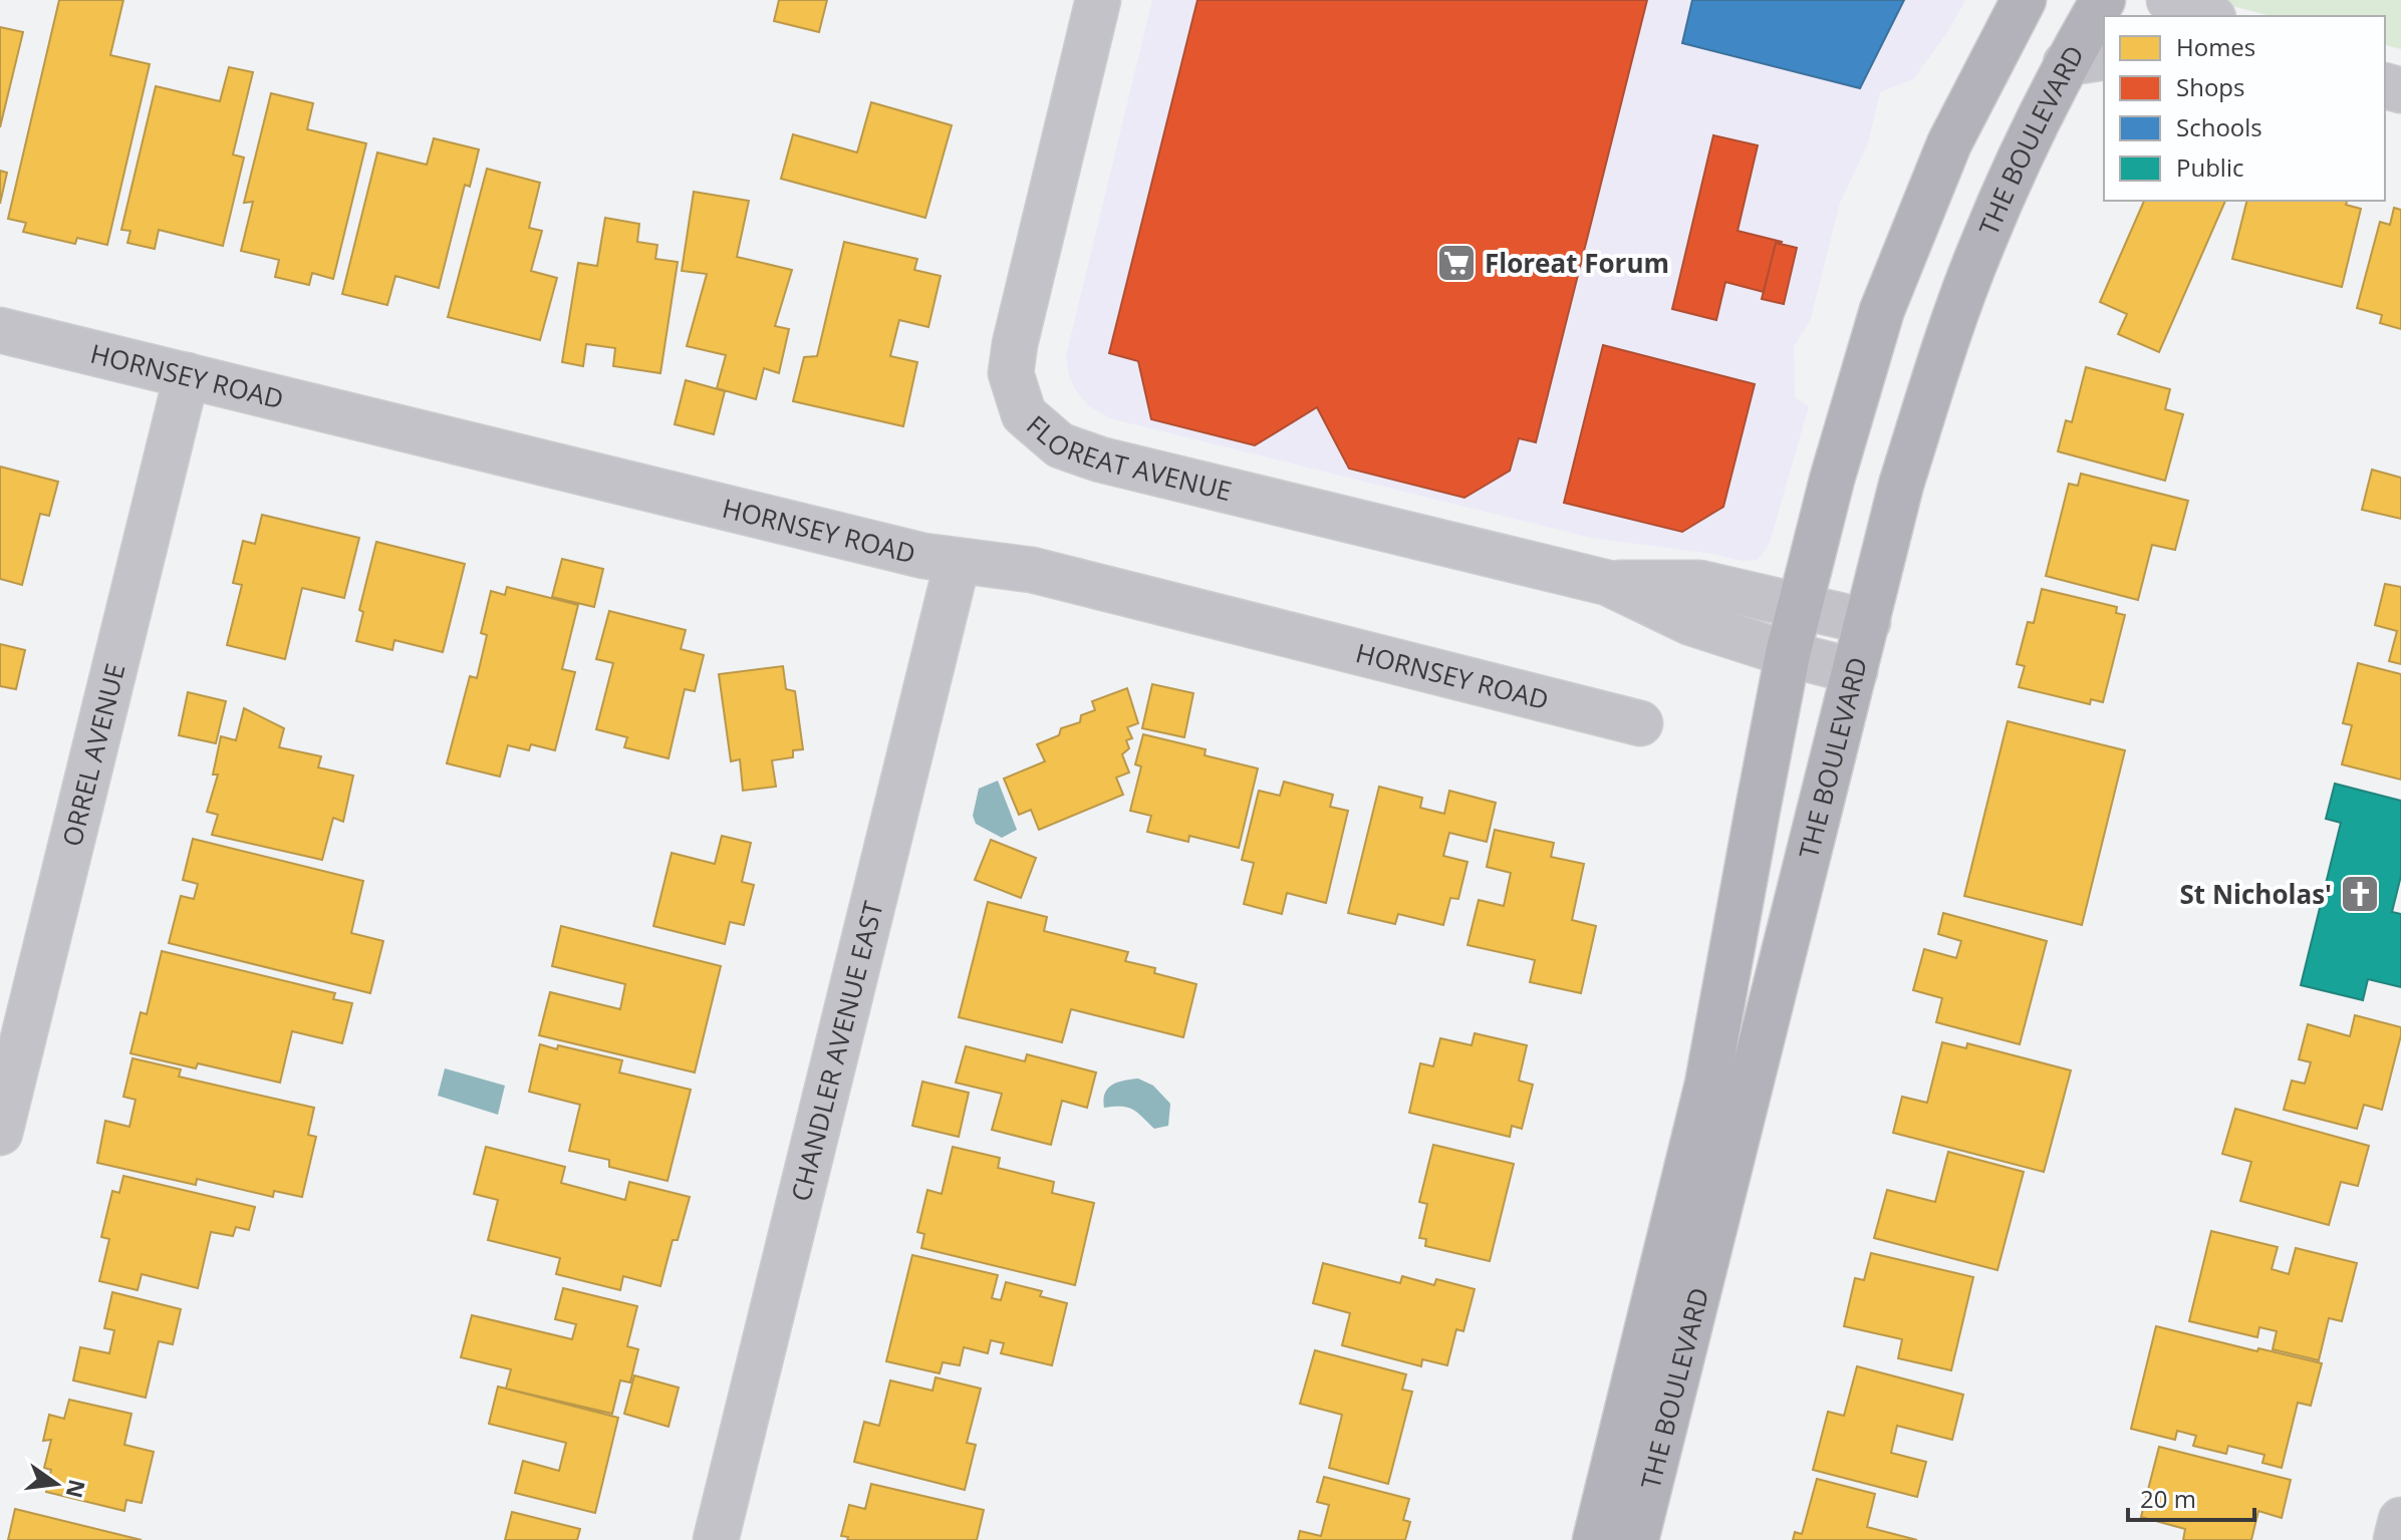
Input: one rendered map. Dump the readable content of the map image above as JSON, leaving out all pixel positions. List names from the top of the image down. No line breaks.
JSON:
{"streets":{"main road":["THE BOULEVARD"],"street":["HORNSEY ROAD","FLOREAT AVENUE","ORREL AVENUE","CHANDLER AVENUE EAST"]},"crossings":[["THE BOULEVARD","FLOREAT AVENUE"],["HORNSEY ROAD","ORREL AVENUE"],["HORNSEY ROAD","CHANDLER AVENUE EAST"]],"places":{"supermarket":["Floreat Forum"],"church":["St Nicholas'"]},"legend":["Homes","Shops","Schools","Public"],"scale_bar":"20 m","north":"right"}
